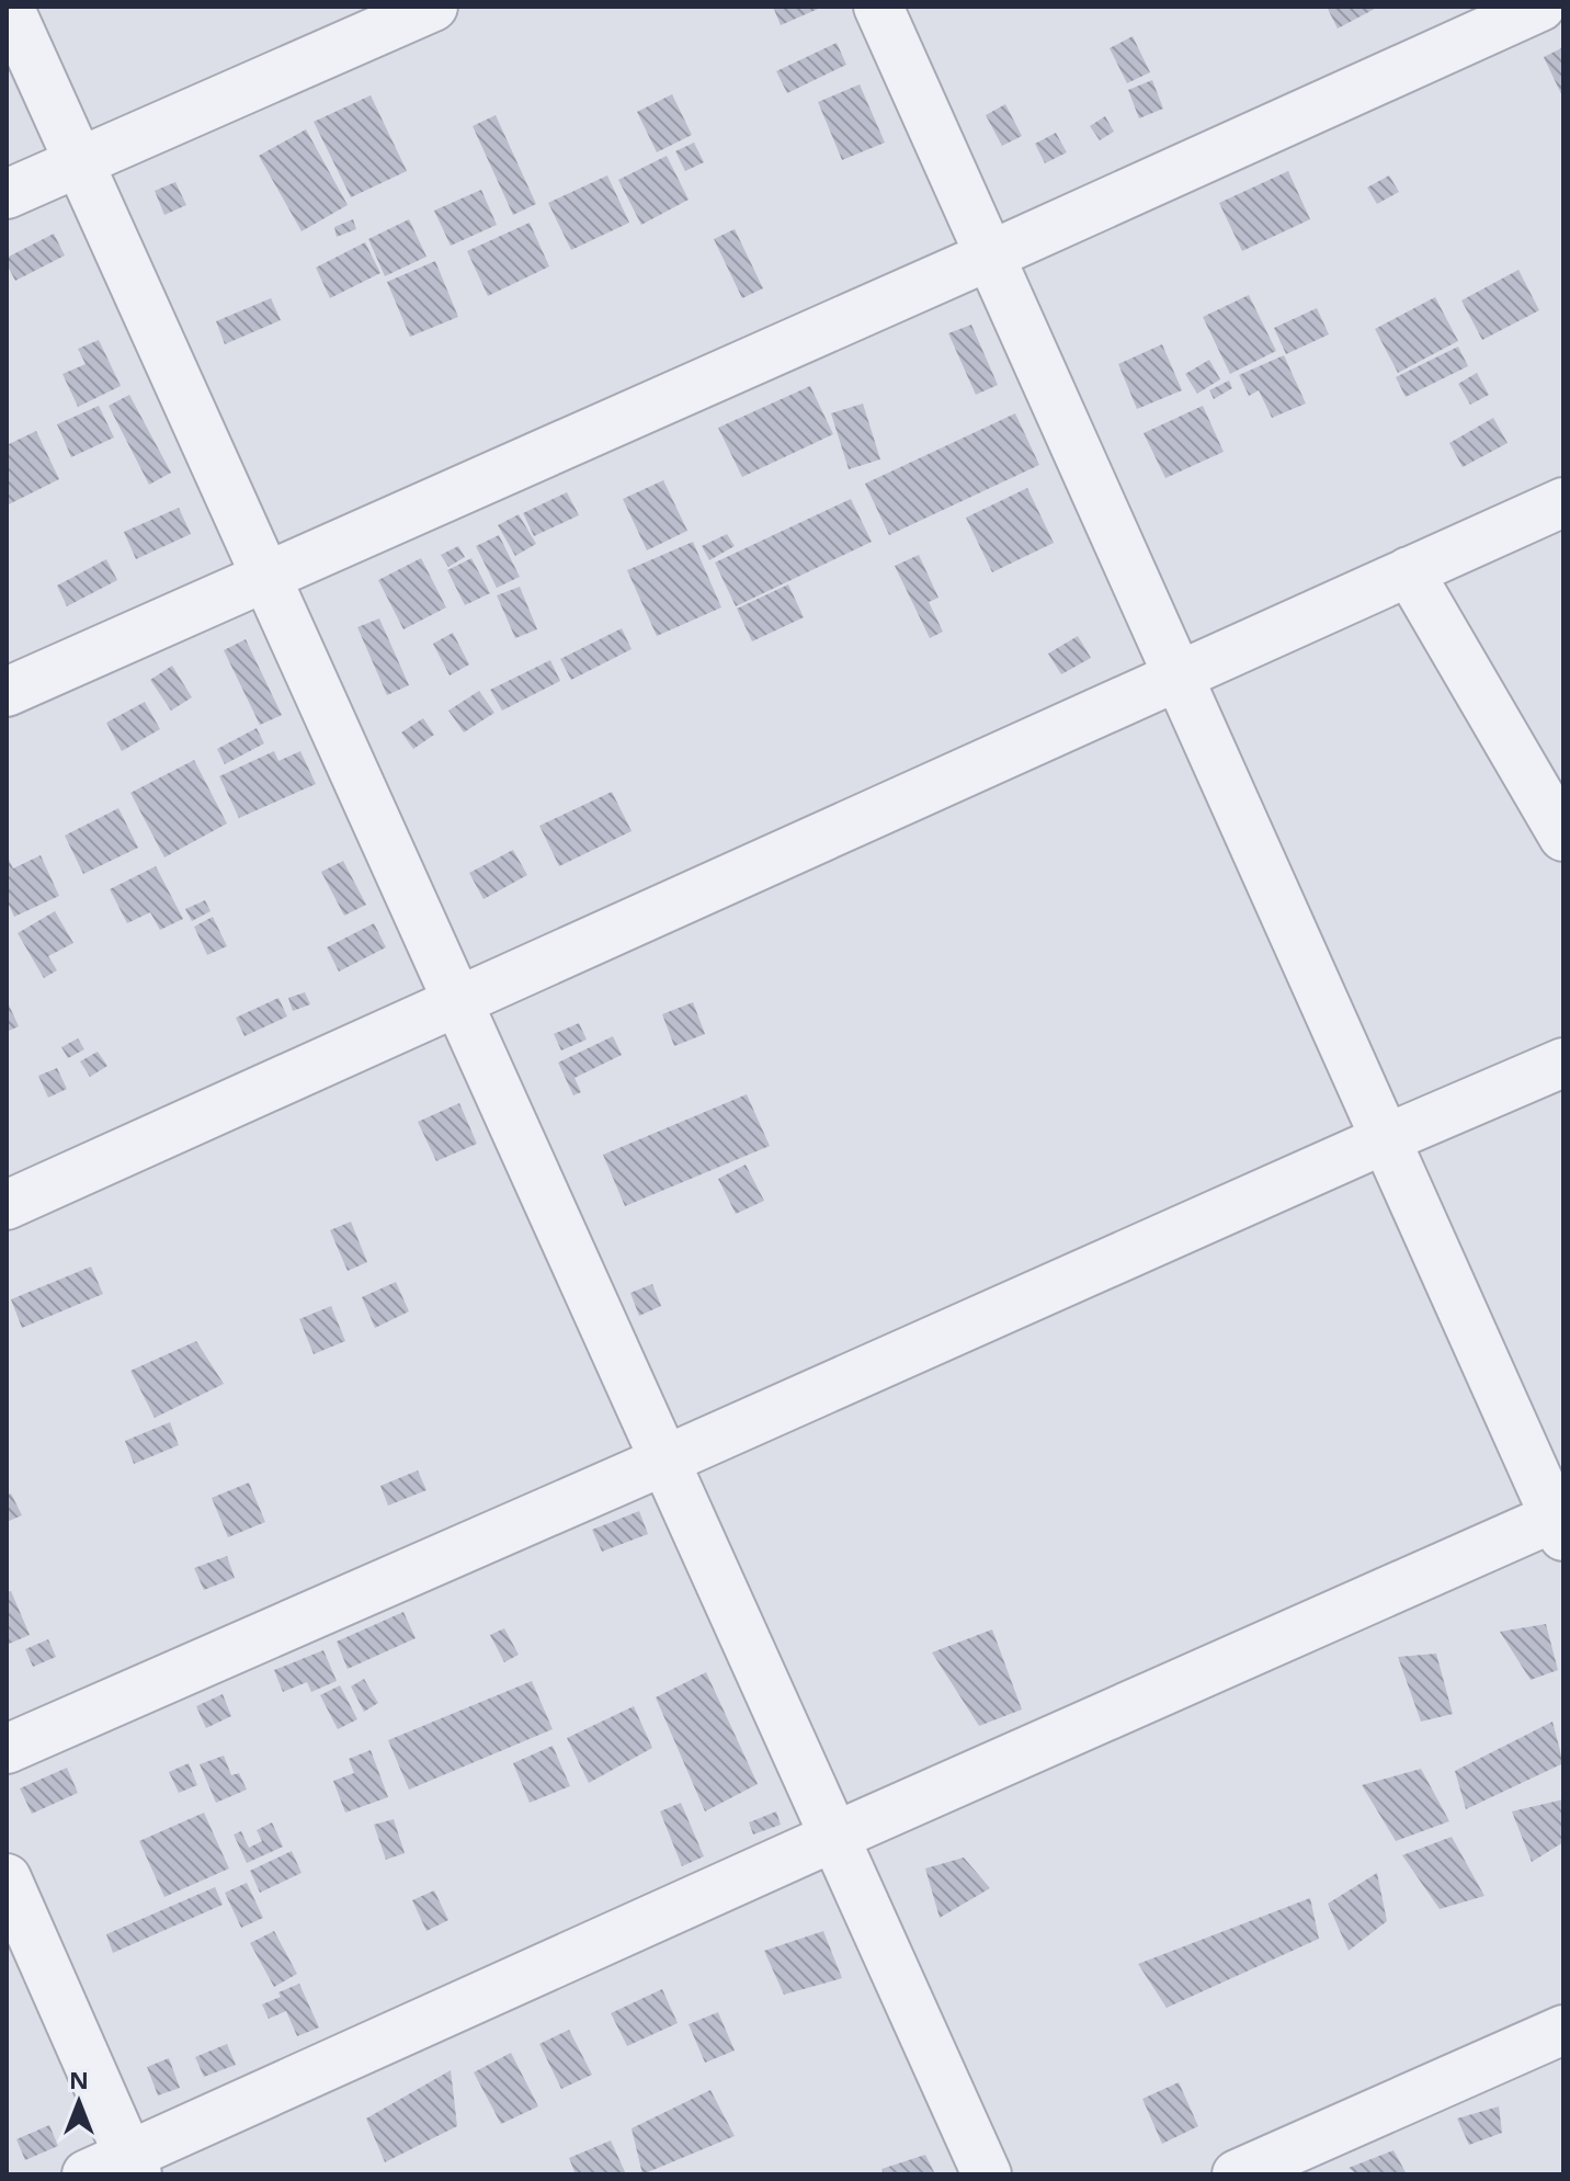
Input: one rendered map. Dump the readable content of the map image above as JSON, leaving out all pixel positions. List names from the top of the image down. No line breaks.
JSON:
{"north":"top"}
